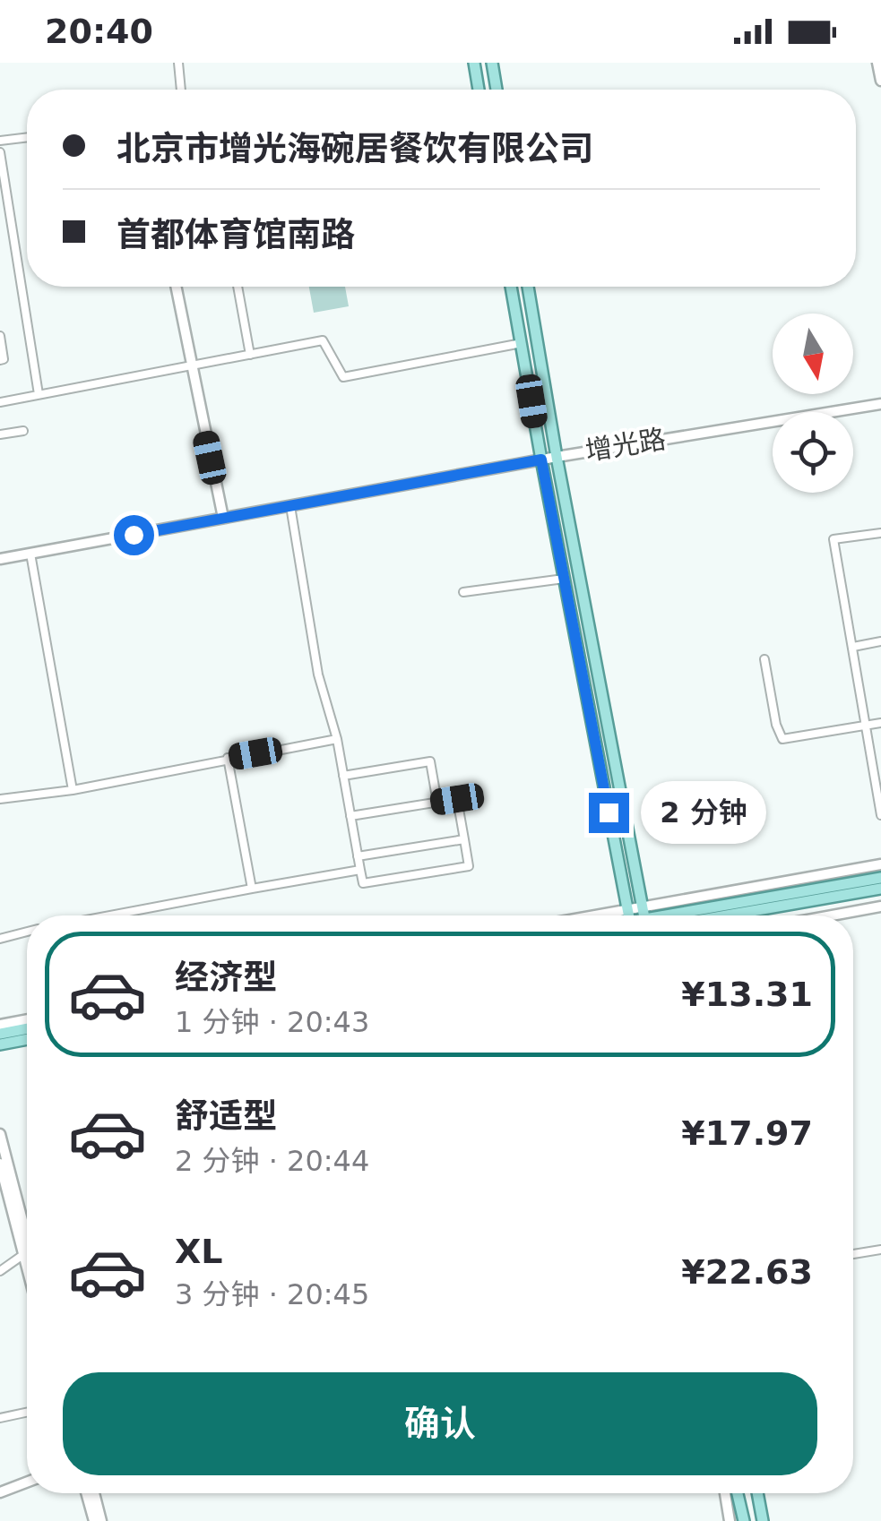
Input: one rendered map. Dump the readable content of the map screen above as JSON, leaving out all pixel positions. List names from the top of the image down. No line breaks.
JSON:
{"streets":{"street":["增光路"]},"north":"bottom","page":{"status":"20:40","banner":["北京市增光海碗居餐饮有限公司","首都体育馆南路"],"bubble":"2 分钟","list":[{"name":"经济型","note":"1 分钟 · 20:43","value":"¥13.31"},{"name":"舒适型","note":"2 分钟 · 20:44","value":"¥17.97"},{"name":"XL","note":"3 分钟 · 20:45","value":"¥22.63"}],"buttons":"确认"}}
